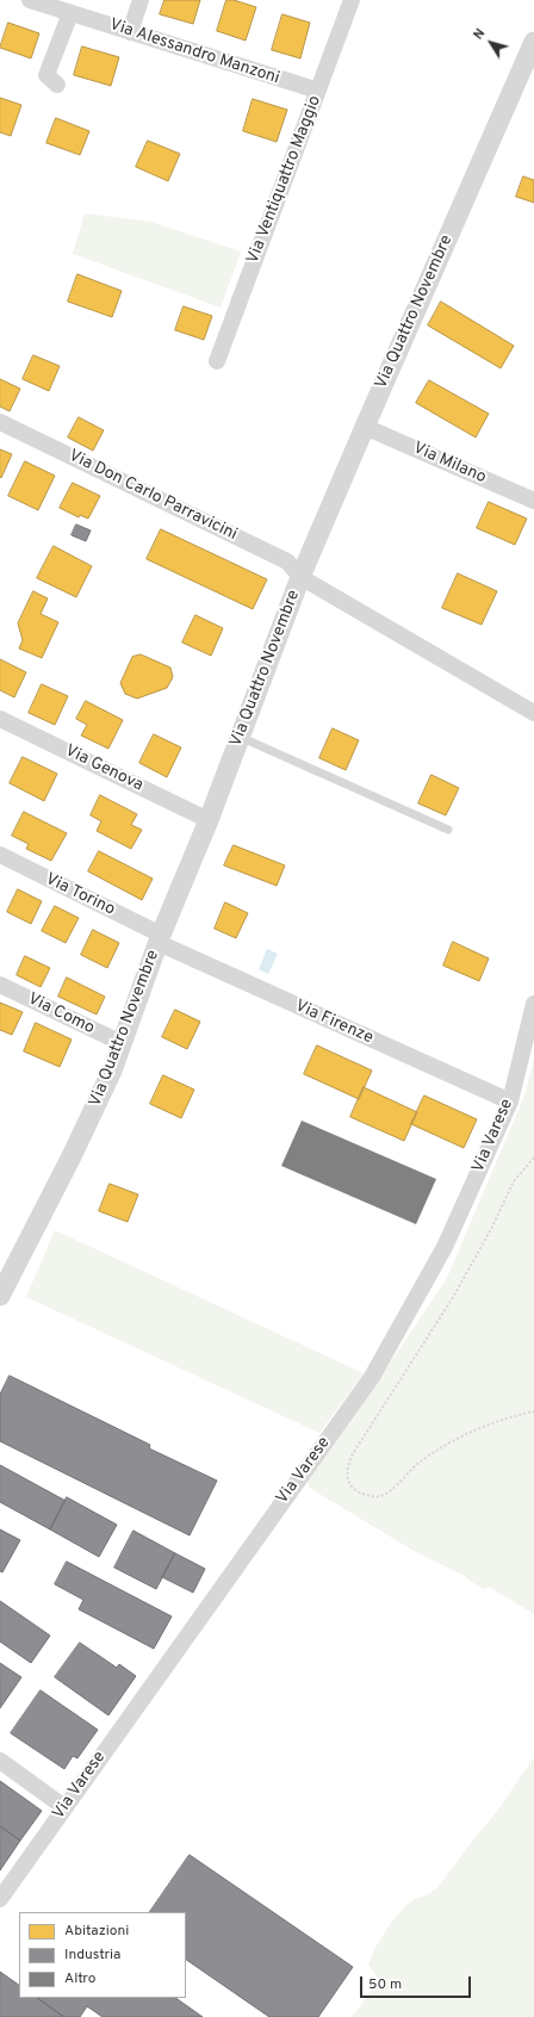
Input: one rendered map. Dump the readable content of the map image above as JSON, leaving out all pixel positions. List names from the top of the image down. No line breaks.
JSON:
{"streets":{"street":["Via Alessandro Manzoni","Via Ventiquattro Maggio","Via Quattro Novembre","Via Milano","Via Don Carlo Parravicini","Via Genova","Via Torino","Via Como","Via Firenze","Via Varese"]},"crossings":[["Via Alessandro Manzoni","Via Ventiquattro Maggio"],["Via Quattro Novembre","Via Milano"],["Via Quattro Novembre","Via Don Carlo Parravicini"],["Via Quattro Novembre","Via Genova"],["Via Quattro Novembre","Via Torino"],["Via Quattro Novembre","Via Como"],["Via Quattro Novembre","Via Firenze"],["Via Torino","Via Firenze"],["Via Firenze","Via Varese"]],"legend":["Abitazioni","Industria","Altro"],"scale_bar":"50 m","north":"top left"}
